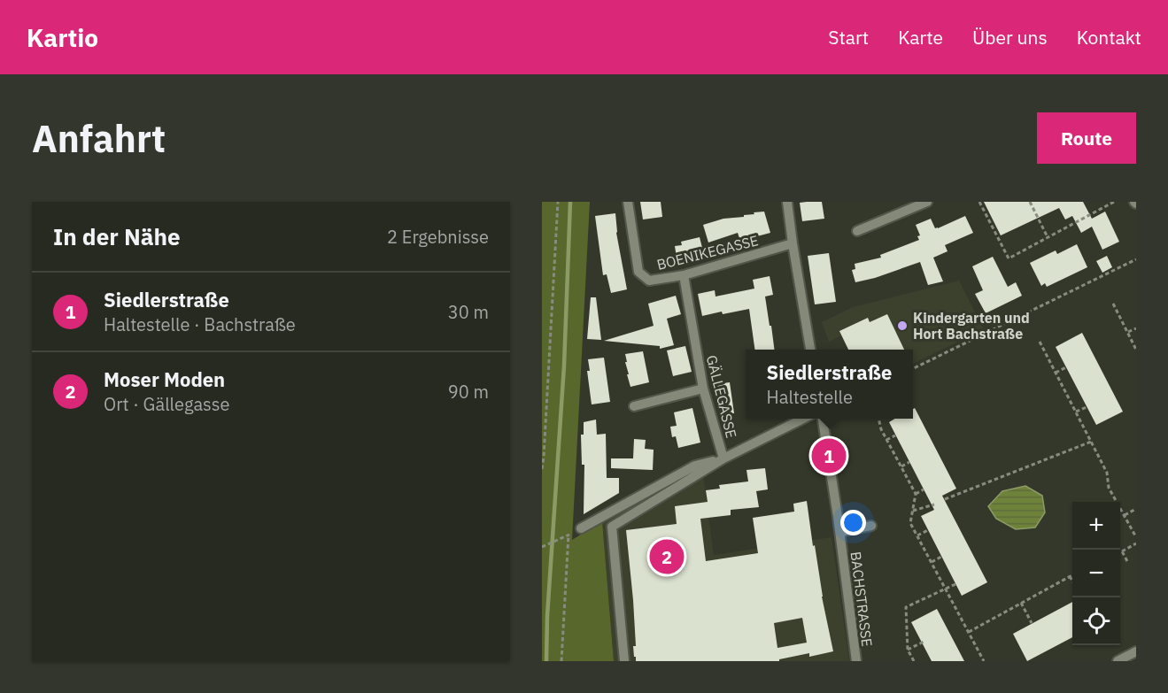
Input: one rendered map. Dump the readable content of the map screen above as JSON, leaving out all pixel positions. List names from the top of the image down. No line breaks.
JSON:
{"streets":{"street":["BOENIKEGASSE","GÄLLEGASSE","BACHSTRASSE"]},"crossings":[["BOENIKEGASSE","GÄLLEGASSE"]],"places":["Kindergarten und Hort Bachstraße"],"page":{"header":"Kartio","nav":["Start","Karte","Über uns","Kontakt"],"buttons":"Route","title":"Anfahrt","heading":["In der Nähe","2 Ergebnisse"],"list":[{"mark":"1","name":"Siedlerstraße","note":"Haltestelle · Bachstraße","value":"30 m"},{"mark":"2","name":"Moser Moden","note":"Ort · Gällegasse","value":"90 m"}],"popup":["Siedlerstraße","Haltestelle"],"pins":["1","2"],"map_buttons":["+","−"]}}
